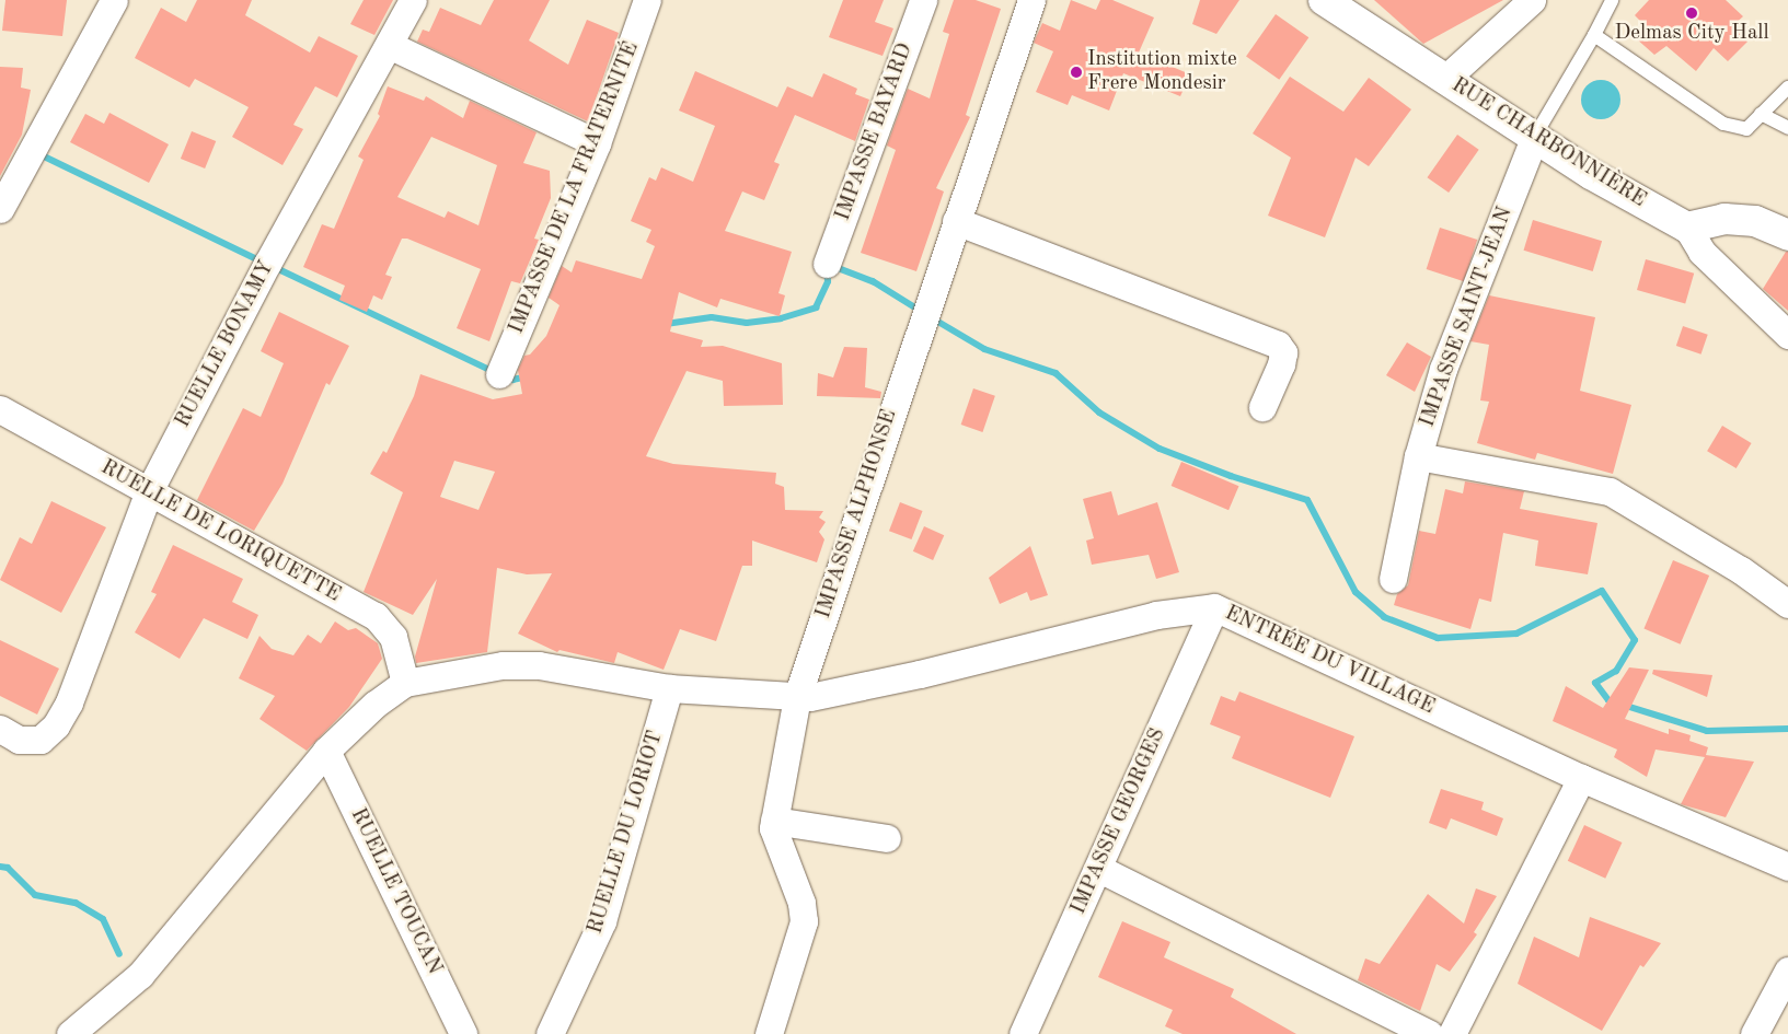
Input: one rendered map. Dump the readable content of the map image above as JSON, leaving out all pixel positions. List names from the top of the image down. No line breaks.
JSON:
{"streets":{"street":["IMPASSE BAYARD","RUE CHARBONNIÈRE","IMPASSE DE LA FRATERNITÉ","IMPASSE SAINT-JEAN","RUELLE BONAMY","IMPASSE ALPHONSE","RUELLE DE LORIQUETTE","ENTRÉE DU VILLAGE","IMPASSE GEORGES","RUELLE DU LORIOT","RUELLE TOUCAN"]},"crossings":[["RUE CHARBONNIÈRE","IMPASSE SAINT-JEAN"],["RUELLE BONAMY","RUELLE DE LORIQUETTE"],["IMPASSE ALPHONSE","ENTRÉE DU VILLAGE"],["RUELLE DE LORIQUETTE","ENTRÉE DU VILLAGE"],["ENTRÉE DU VILLAGE","IMPASSE GEORGES"],["ENTRÉE DU VILLAGE","RUELLE DU LORIOT"]],"places":["Delmas City Hall","Institution mixte Frere Mondesir"]}
